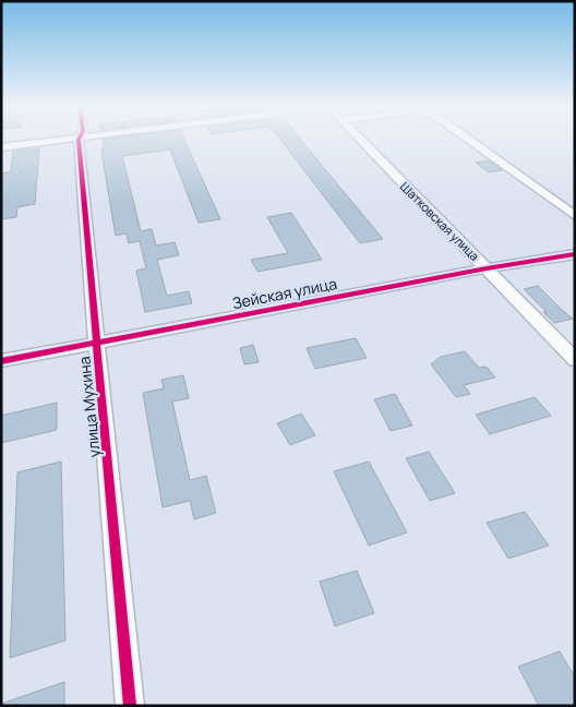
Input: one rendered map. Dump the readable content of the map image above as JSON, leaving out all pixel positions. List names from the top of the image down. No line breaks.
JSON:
{"streets":{"street":["Шатковская улица","Зейская улица","улица Мухина"]},"crossings":[["Шатковская улица","Зейская улица"],["Зейская улица","улица Мухина"]]}
